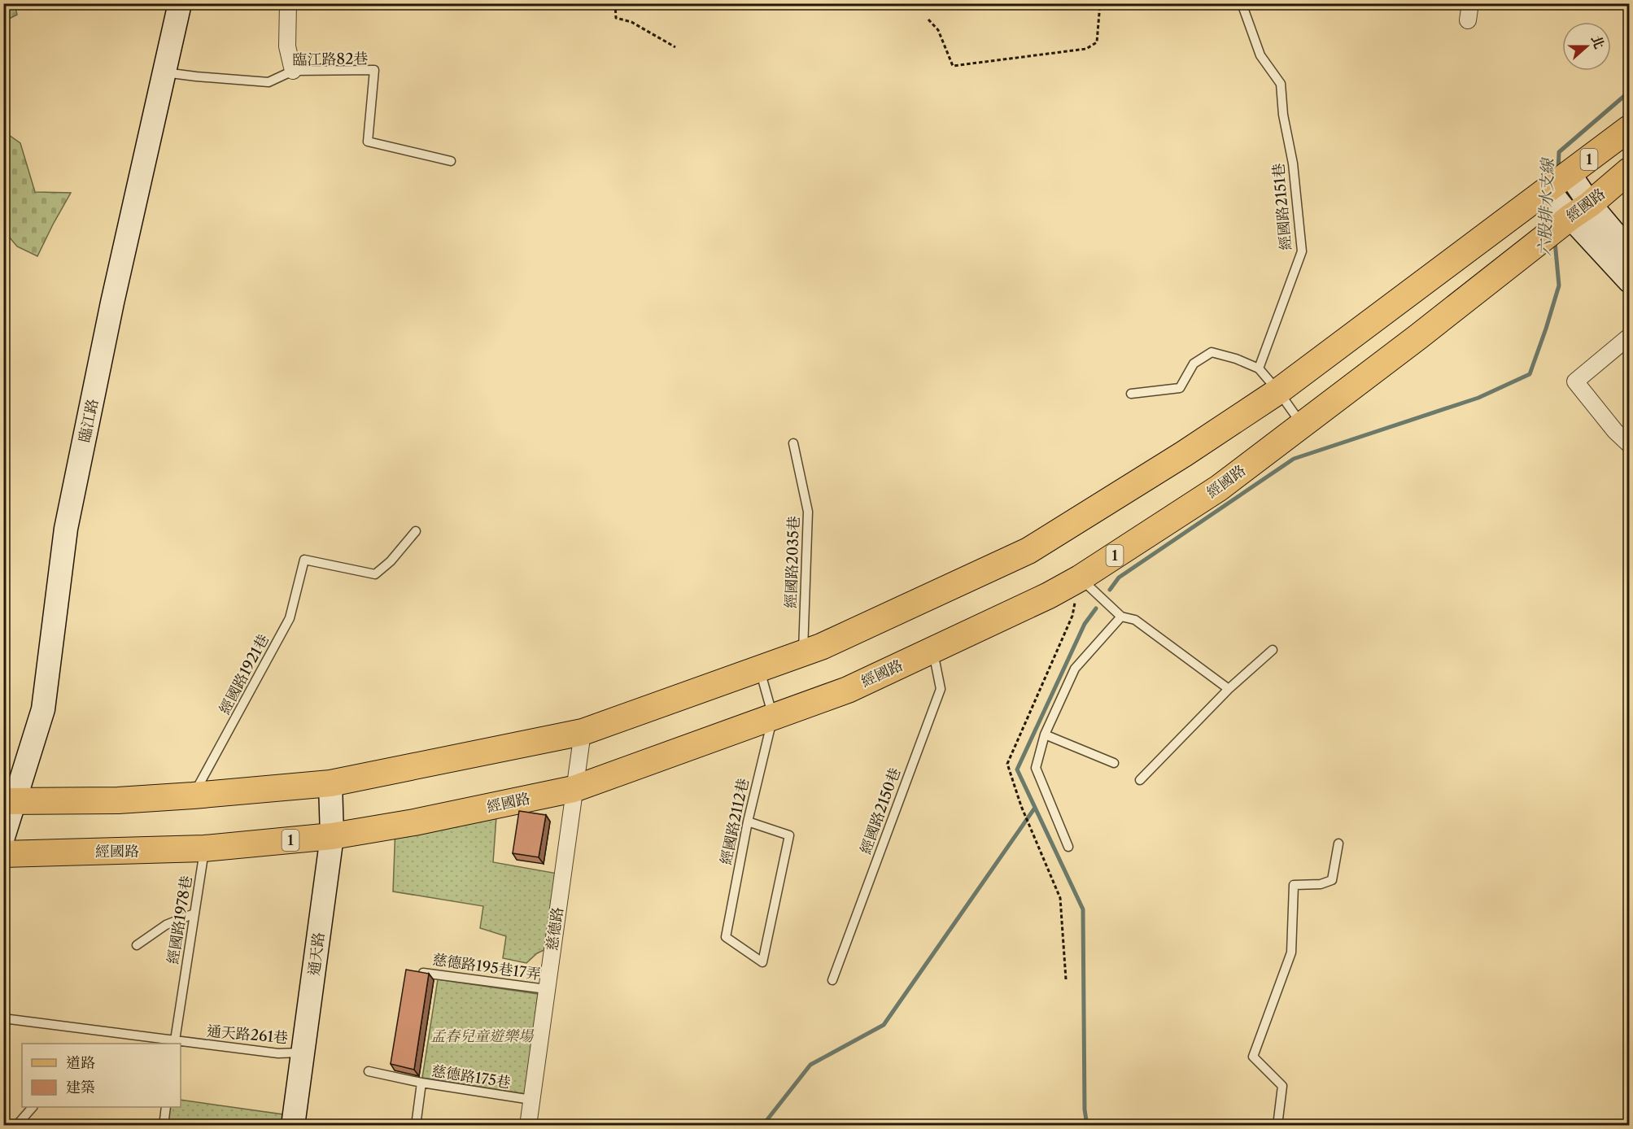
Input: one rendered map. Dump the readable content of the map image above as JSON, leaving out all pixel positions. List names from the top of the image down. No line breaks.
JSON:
{"streets":{"main road":["1","經國路"],"street":["臨江路","慈德路","通天路"],"lane":["臨江路82巷","經國路2151巷","經國路2035巷","經國路1921巷","經國路2150巷","經國路2112巷","經國路1978巷","慈德路195巷17弄","通天路261巷","慈德路175巷"]},"crossings":[["臨江路82巷","臨江路"],["1","臨江路"],["1","經國路2035巷"],["1","經國路1921巷"],["1","經國路2112巷"],["1","慈德路"],["1","通天路"],["經國路","經國路2150巷"],["經國路","經國路2112巷"],["經國路","經國路1978巷"],["經國路","慈德路"],["經國路","通天路"],["經國路1978巷","通天路261巷"],["慈德路","慈德路195巷17弄"],["慈德路","慈德路175巷"],["通天路","通天路261巷"]],"water":["六股排水支線"],"parks":["孟春兒童遊樂場"],"legend":["道路","建築"],"north":"right"}
